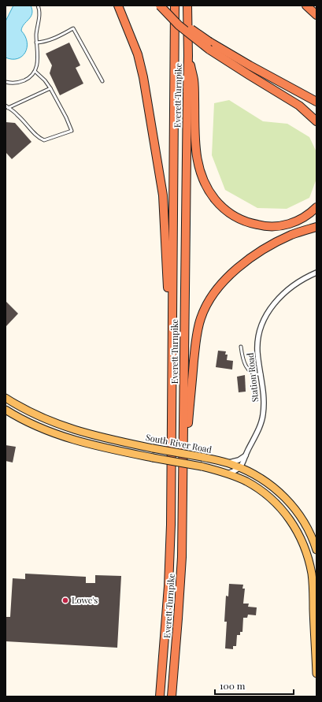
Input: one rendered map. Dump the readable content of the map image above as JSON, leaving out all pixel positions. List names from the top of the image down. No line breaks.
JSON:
{"streets":{"highway":["Everett Turnpike"],"main road":["South River Road"],"street":["Station Road"]},"crossings":[["Station Road","South River Road"]],"places":["Lowe's"],"scale_bar":"100 m"}
